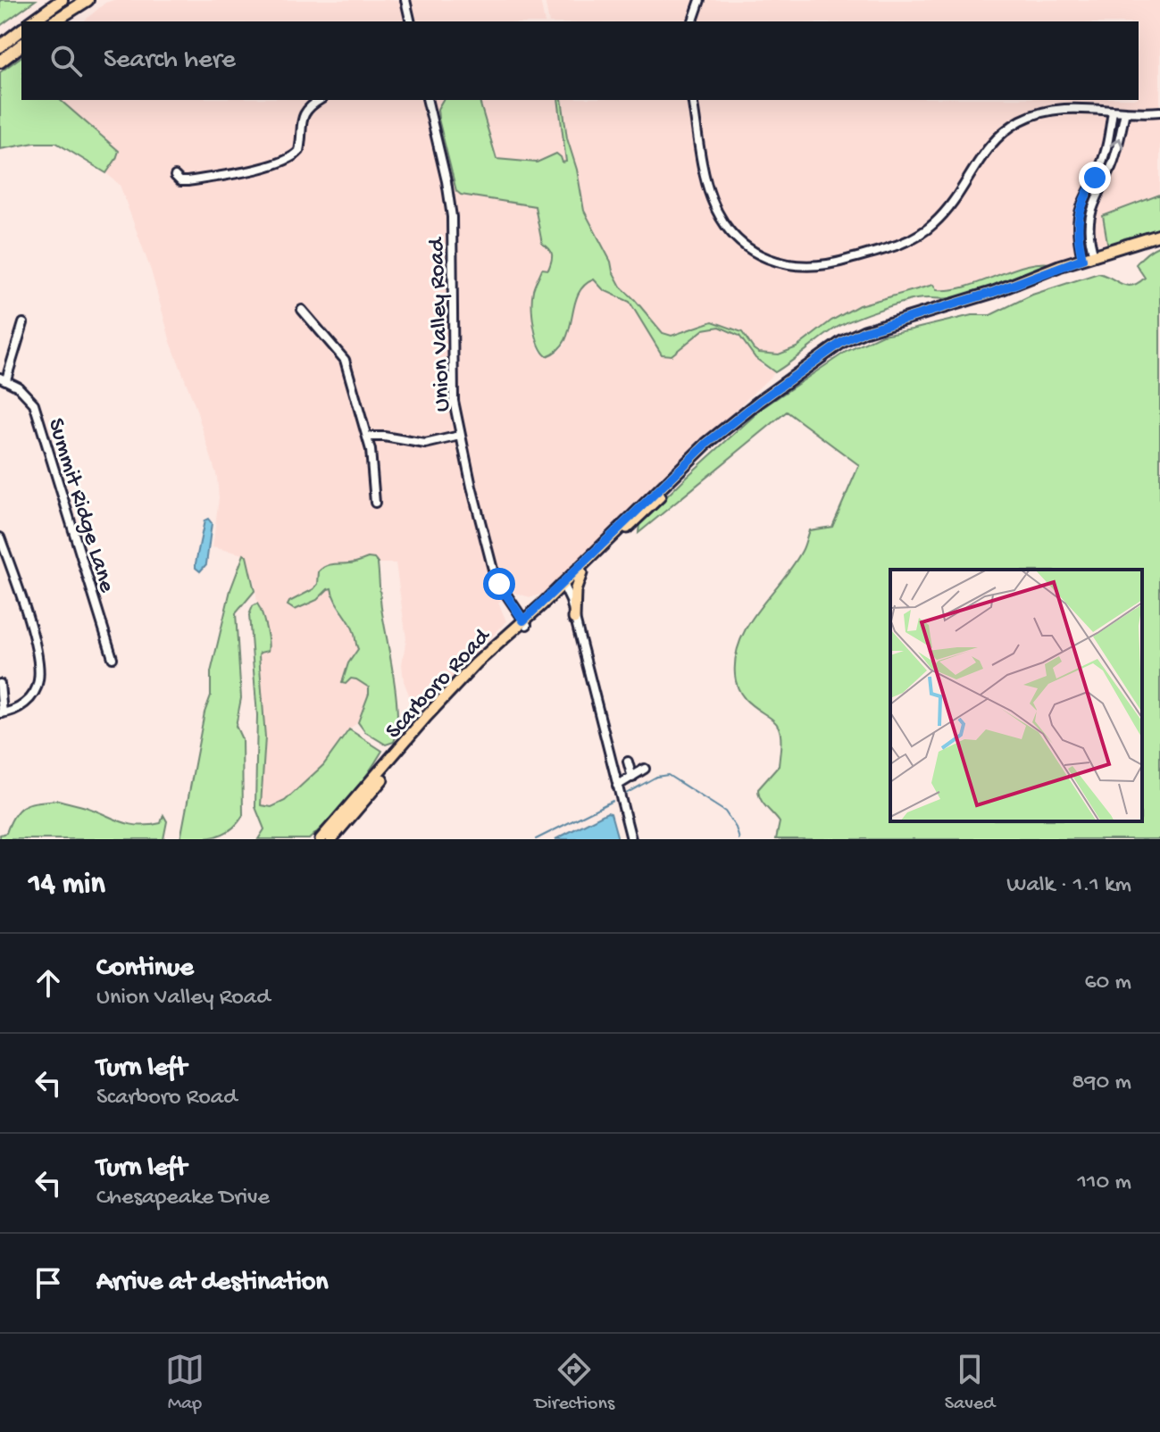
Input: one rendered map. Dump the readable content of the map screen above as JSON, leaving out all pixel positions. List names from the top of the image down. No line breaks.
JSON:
{"streets":{"main road":["Scarboro Road"],"street":["Union Valley Road","Summit Ridge Lane"]},"crossings":[["Union Valley Road","Scarboro Road"]],"page":{"search":"Search here","heading":["14 min","Walk · 1.1 km"],"list":[["Continue","Union Valley Road","60 m"],["Turn left","Scarboro Road","890 m"],["Turn left","Chesapeake Drive","110 m"],"Arrive at destination"],"nav":["Map","Directions","Saved"]}}
